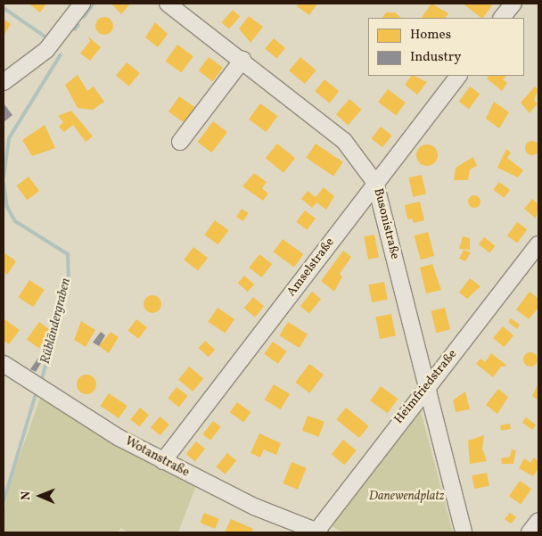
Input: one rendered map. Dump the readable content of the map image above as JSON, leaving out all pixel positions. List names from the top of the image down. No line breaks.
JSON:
{"streets":{"street":["Busonistraße","Amselstraße","Heimfriedstraße","Wotanstraße"]},"crossings":[["Busonistraße","Amselstraße"],["Busonistraße","Heimfriedstraße"],["Amselstraße","Wotanstraße"],["Heimfriedstraße","Wotanstraße"]],"water":["Rübländergraben"],"parks":["Danewendplatz"],"legend":["Homes","Industry"],"north":"left"}
